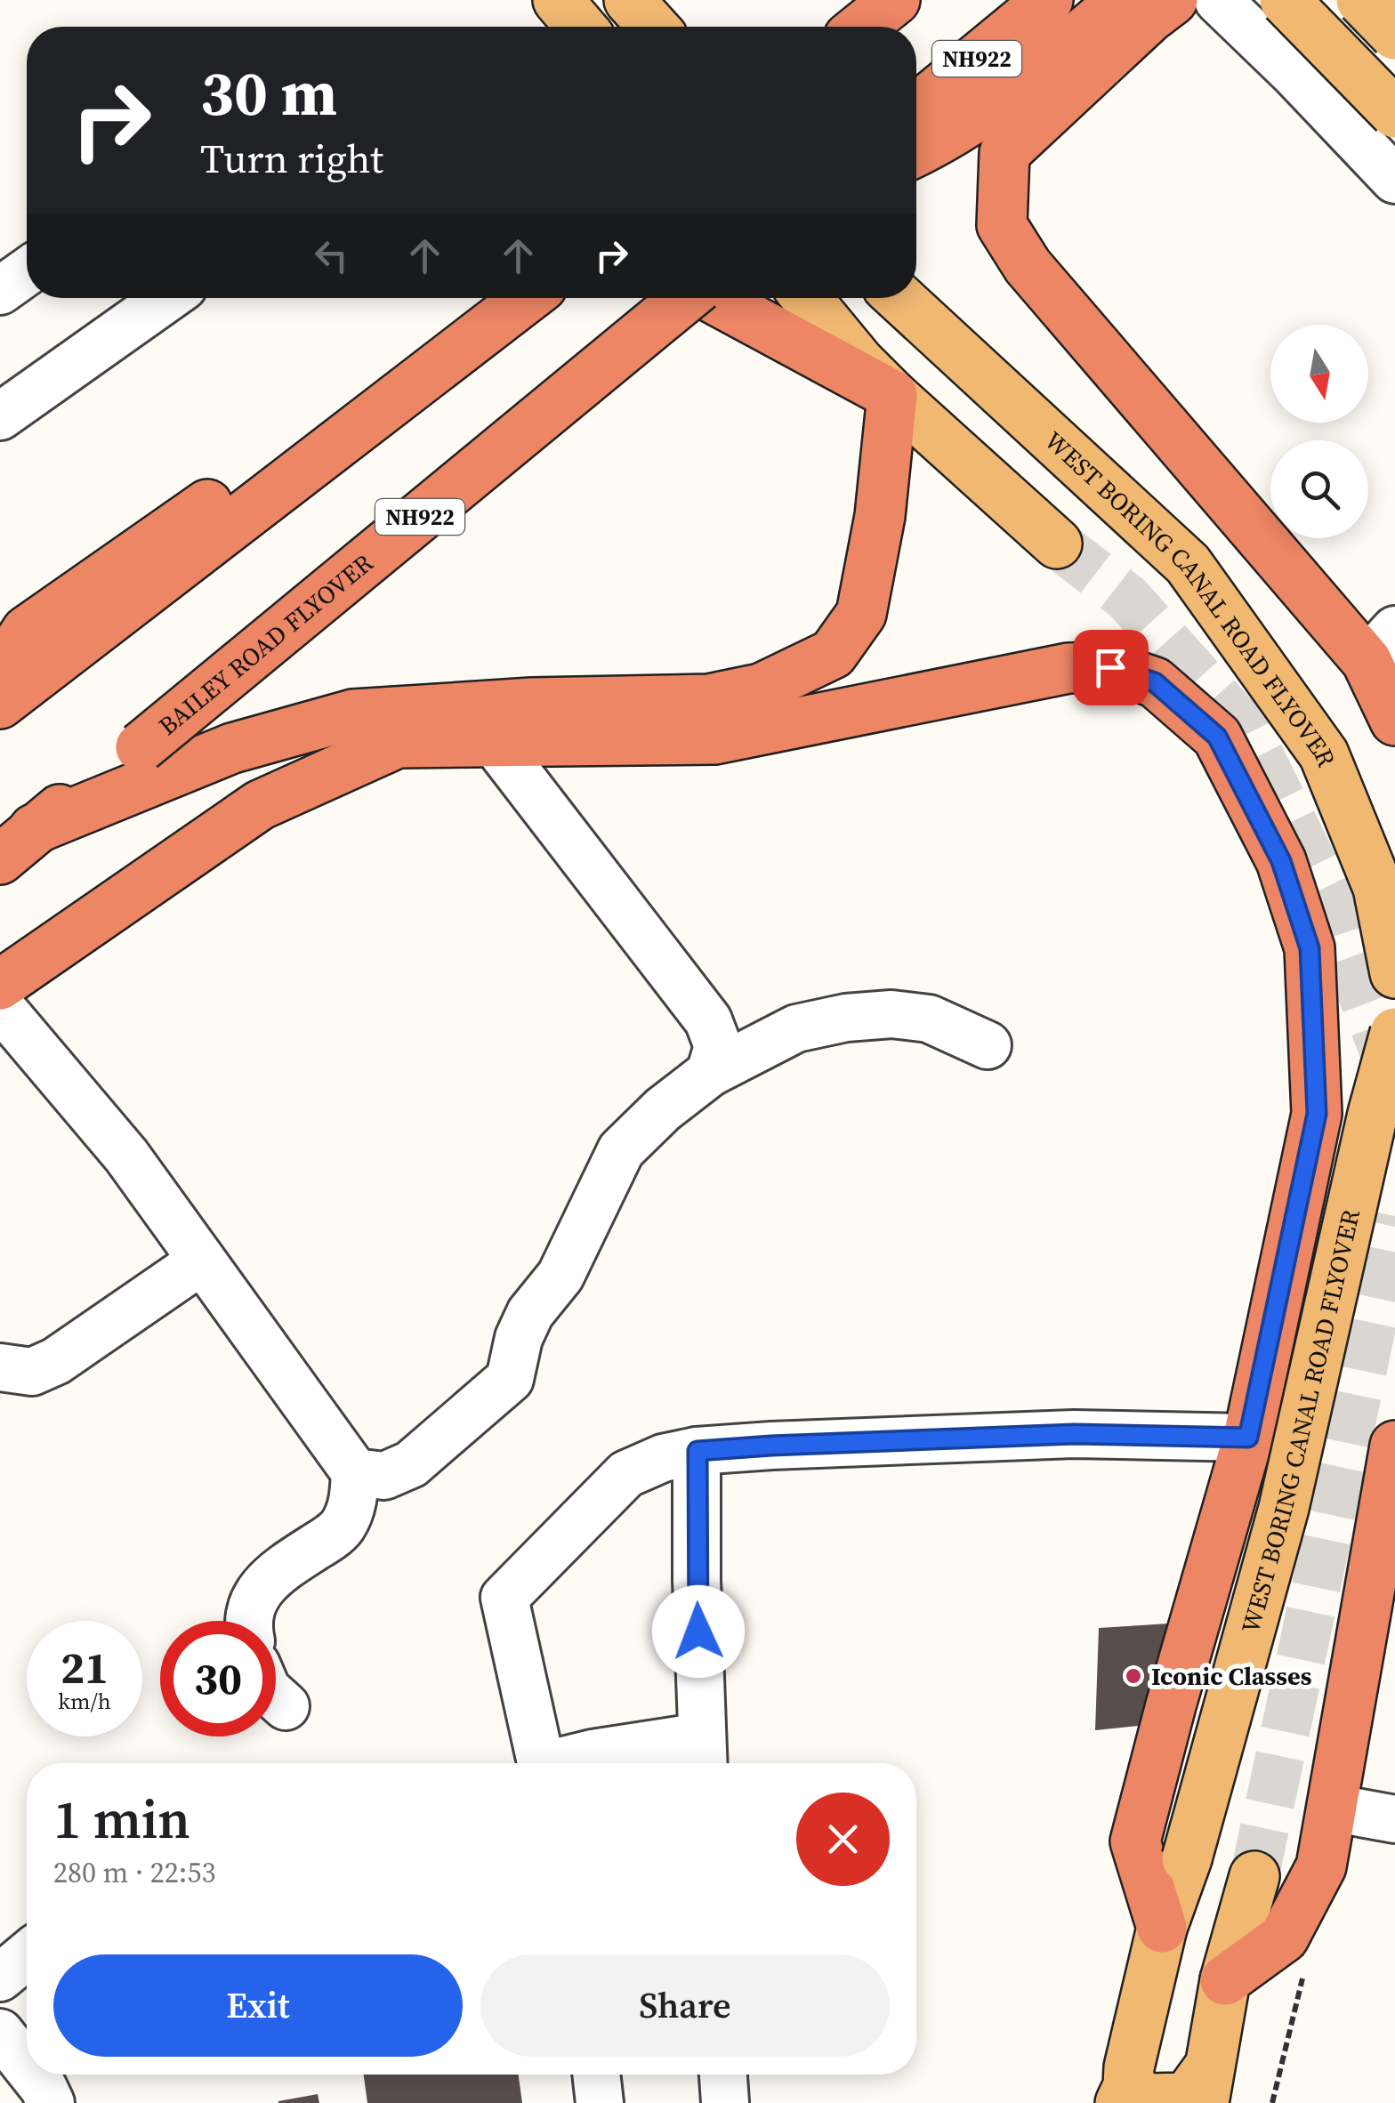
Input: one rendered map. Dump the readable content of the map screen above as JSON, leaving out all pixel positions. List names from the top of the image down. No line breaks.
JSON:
{"streets":{"highway":["NH922","BAILEY ROAD FLYOVER"],"main road":["WEST BORING CANAL ROAD FLYOVER"]},"places":["Iconic Classes"],"north":"bottom","page":{"turn":["30 m","Turn right"],"speed":"21 km/h","limit":"30","heading":["1 min","280 m · 22:53"],"buttons":["Exit","Share"]}}
